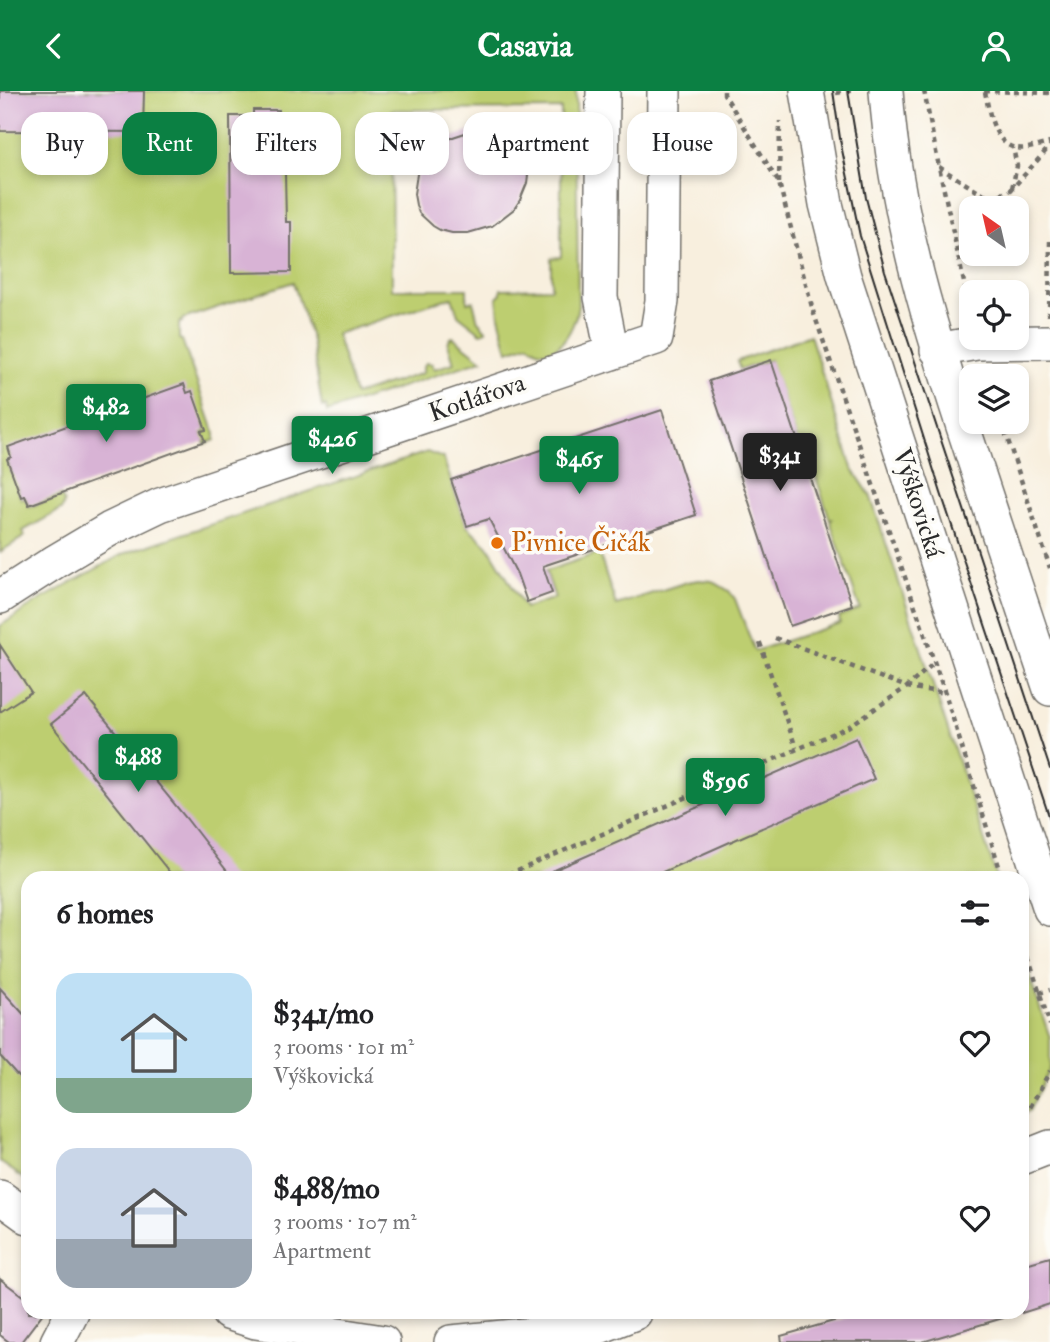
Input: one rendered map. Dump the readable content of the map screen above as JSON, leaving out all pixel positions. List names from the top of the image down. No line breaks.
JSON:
{"streets":{"street":["Kotlářova","Výškovická"]},"places":["Pivnice Čičák"],"north":"top left","page":{"header":"Casavia","chip":["Buy","Rent","Filters","New","Apartment","House"],"price":["$482","$426","$341","$465","$488","$596"],"heading":"6 homes","list":[{"name":"$341/mo","note":"3 rooms · 101 m² · Výškovická"},{"name":"$488/mo","note":"3 rooms · 107 m² · Apartment"}]}}
